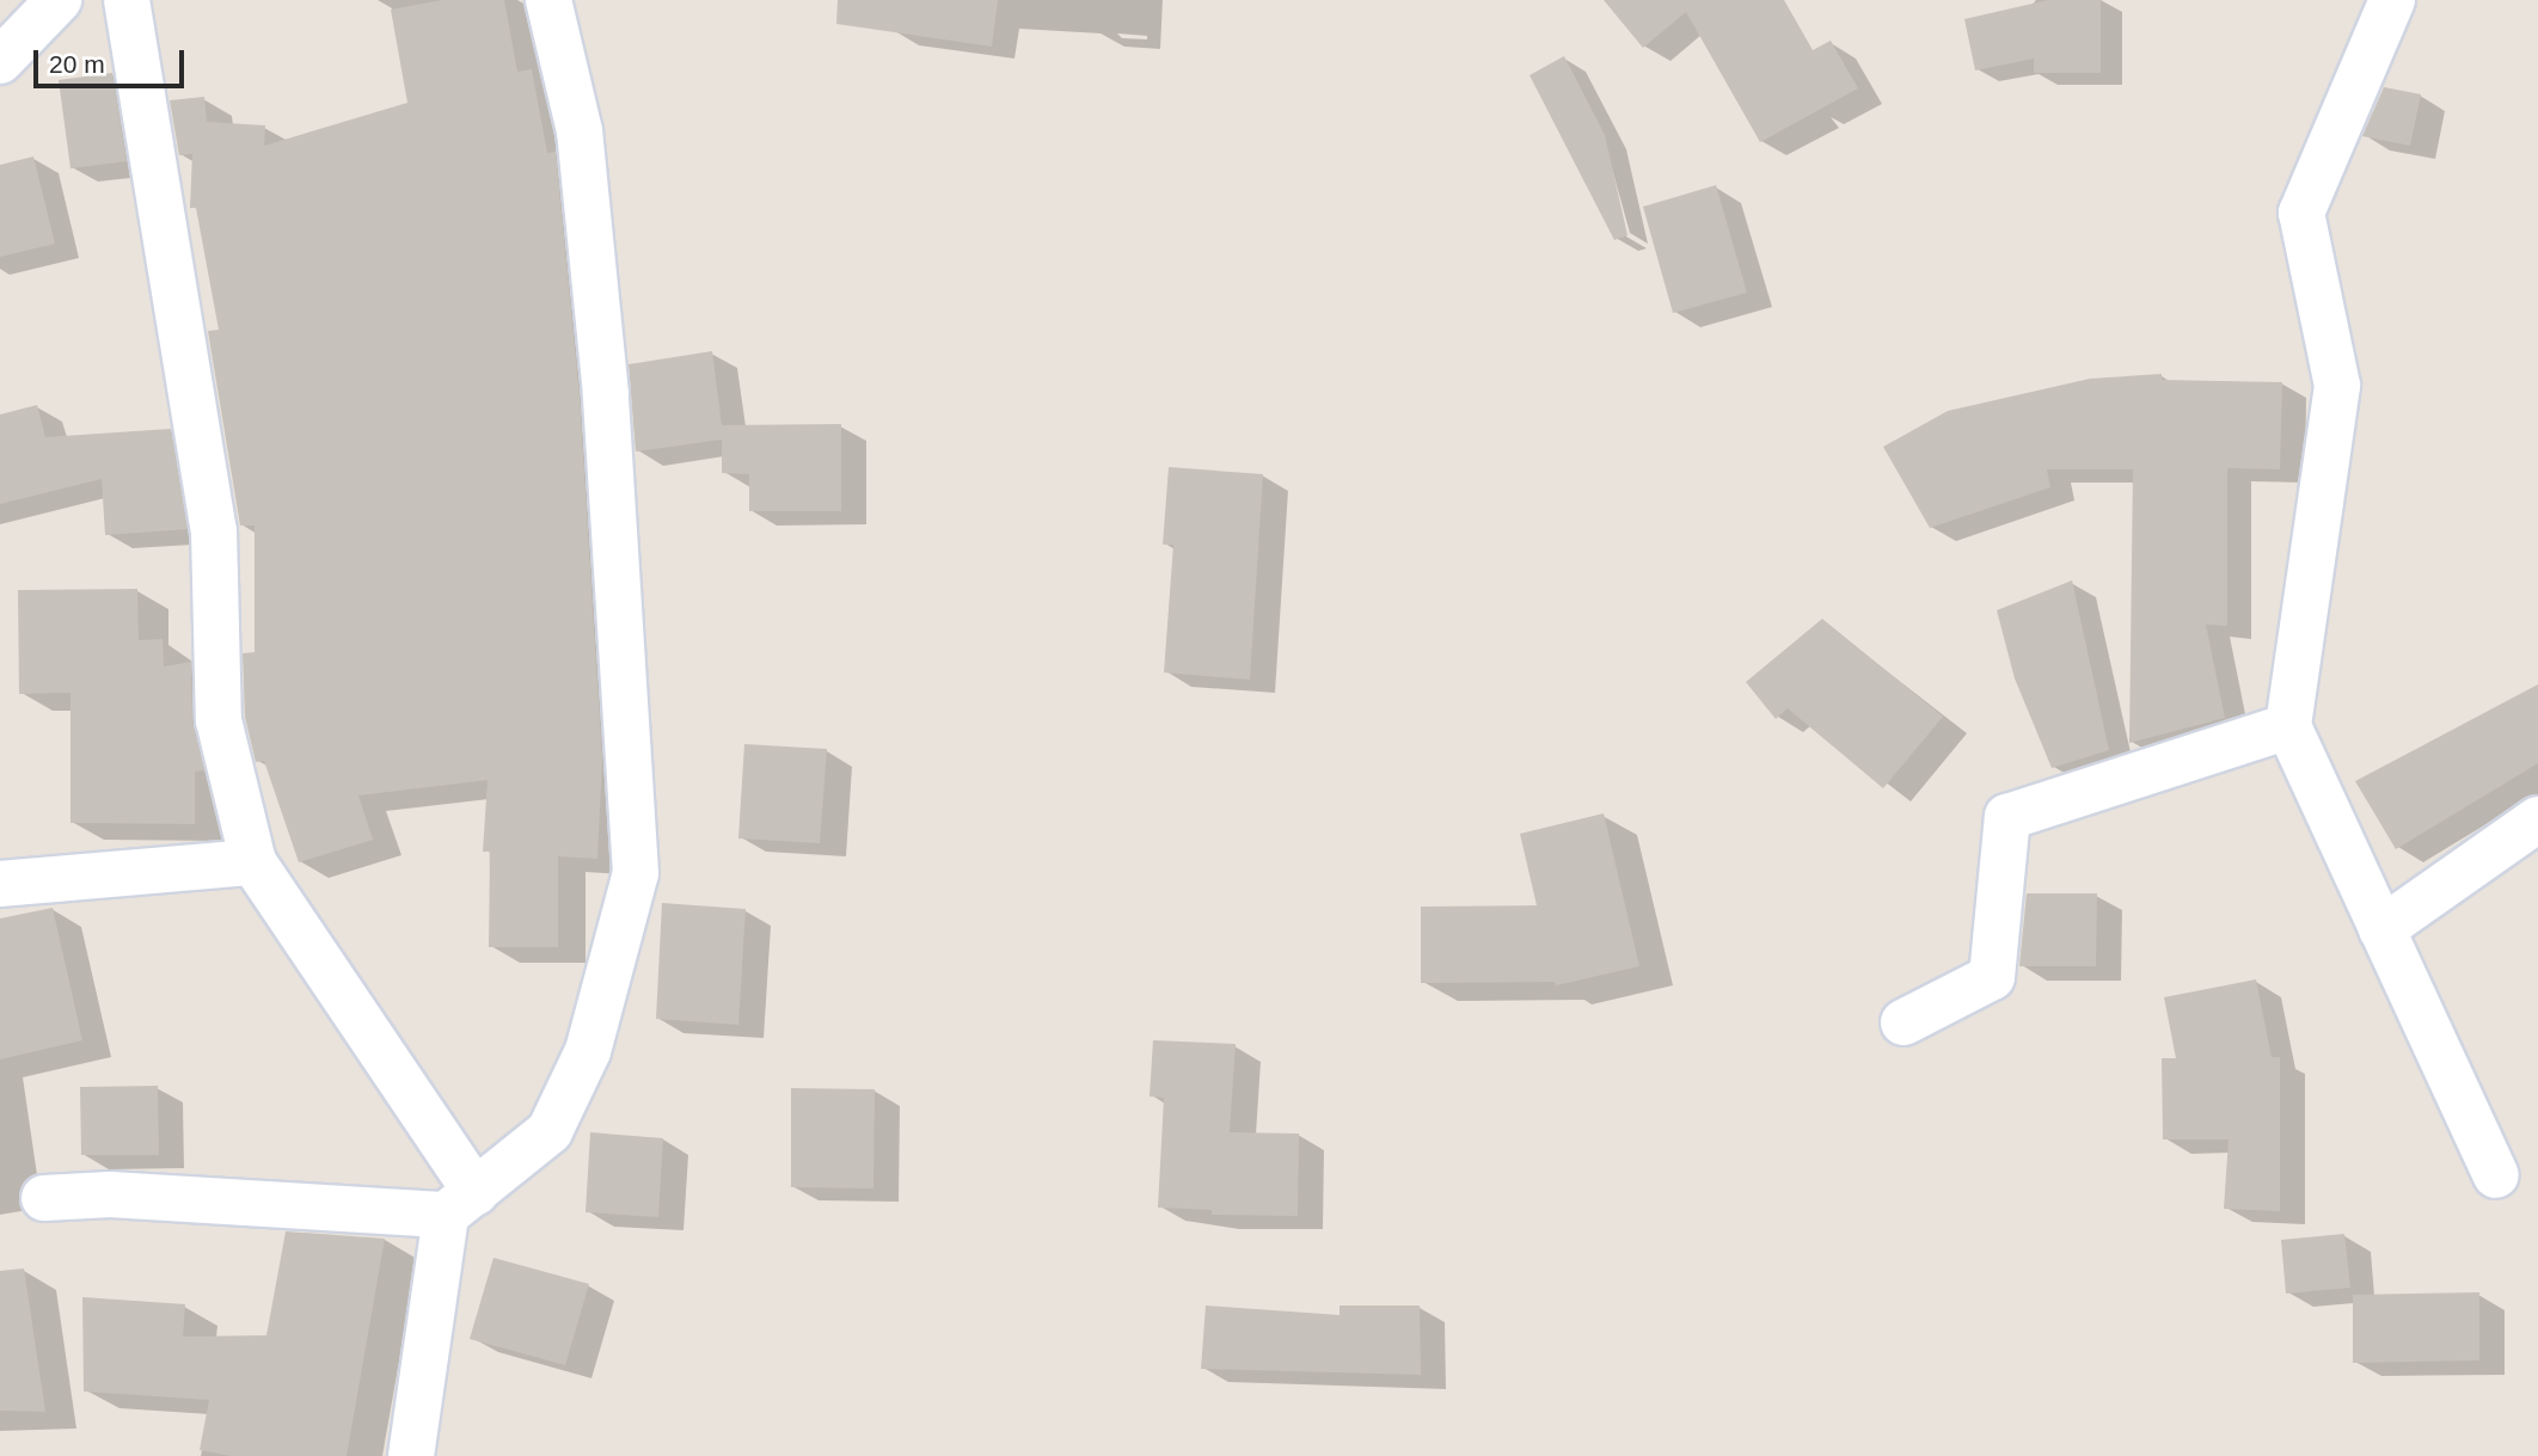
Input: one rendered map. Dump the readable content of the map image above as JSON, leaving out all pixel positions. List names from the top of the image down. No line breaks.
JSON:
{"scale_bar":"20 m"}
